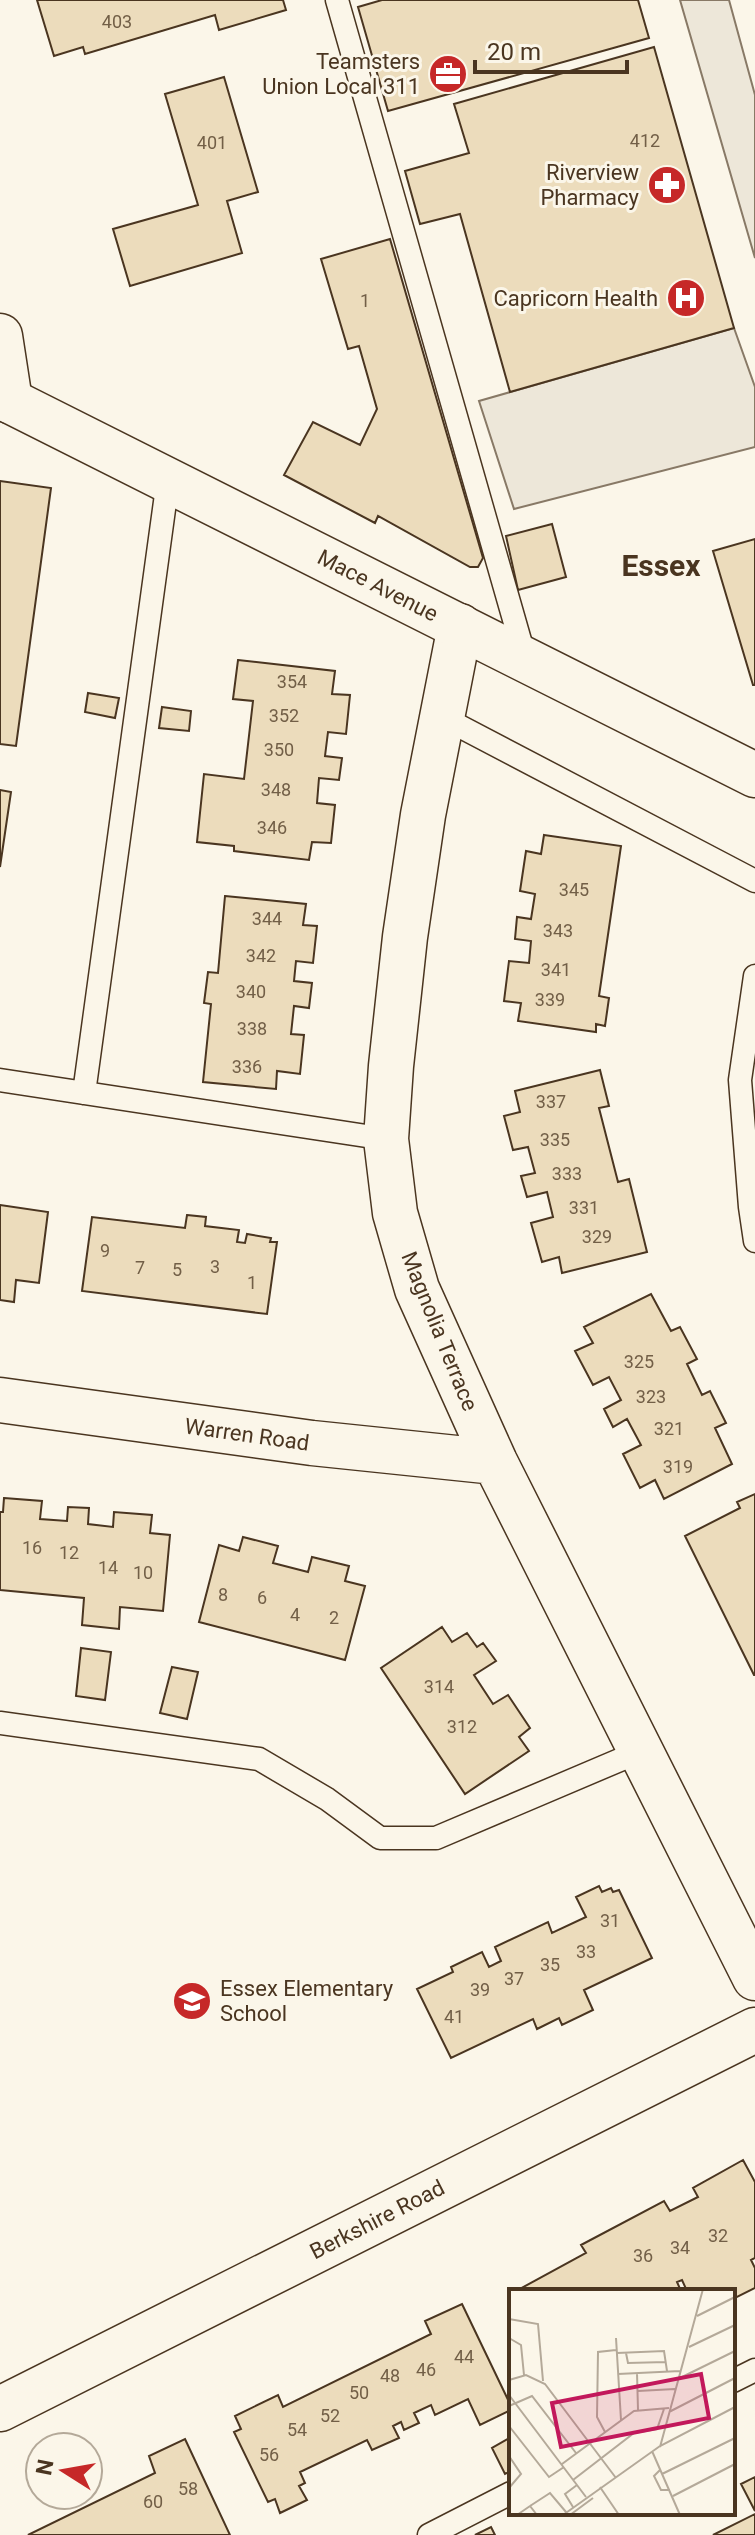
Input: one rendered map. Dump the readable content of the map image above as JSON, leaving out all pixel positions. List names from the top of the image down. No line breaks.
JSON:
{"streets":{"street":["Mace Avenue","Magnolia Terrace","Warren Road","Berkshire Road"]},"crossings":[["Mace Avenue","Magnolia Terrace"],["Magnolia Terrace","Warren Road"]],"districts":["Essex"],"places":{"office":["Teamsters Union Local 311"],"pharmacy":["Riverview Pharmacy"],"hospital":["Capricorn Health"],"school or university":["Essex Elementary School"]},"house_numbers":["403","412","401","1","354","352","350","348","346","345","344","343","342","341","340","339","338","336","337","335","333","331","329","9","3","7","5","1","325","323","321","319","16","12","14","10","8","6","4","2","314","312","31","33","35","37","39","41","32","34","36","44","46","48","50","52","54","56","58","60"],"scale_bar":"20 m","north":"left"}
